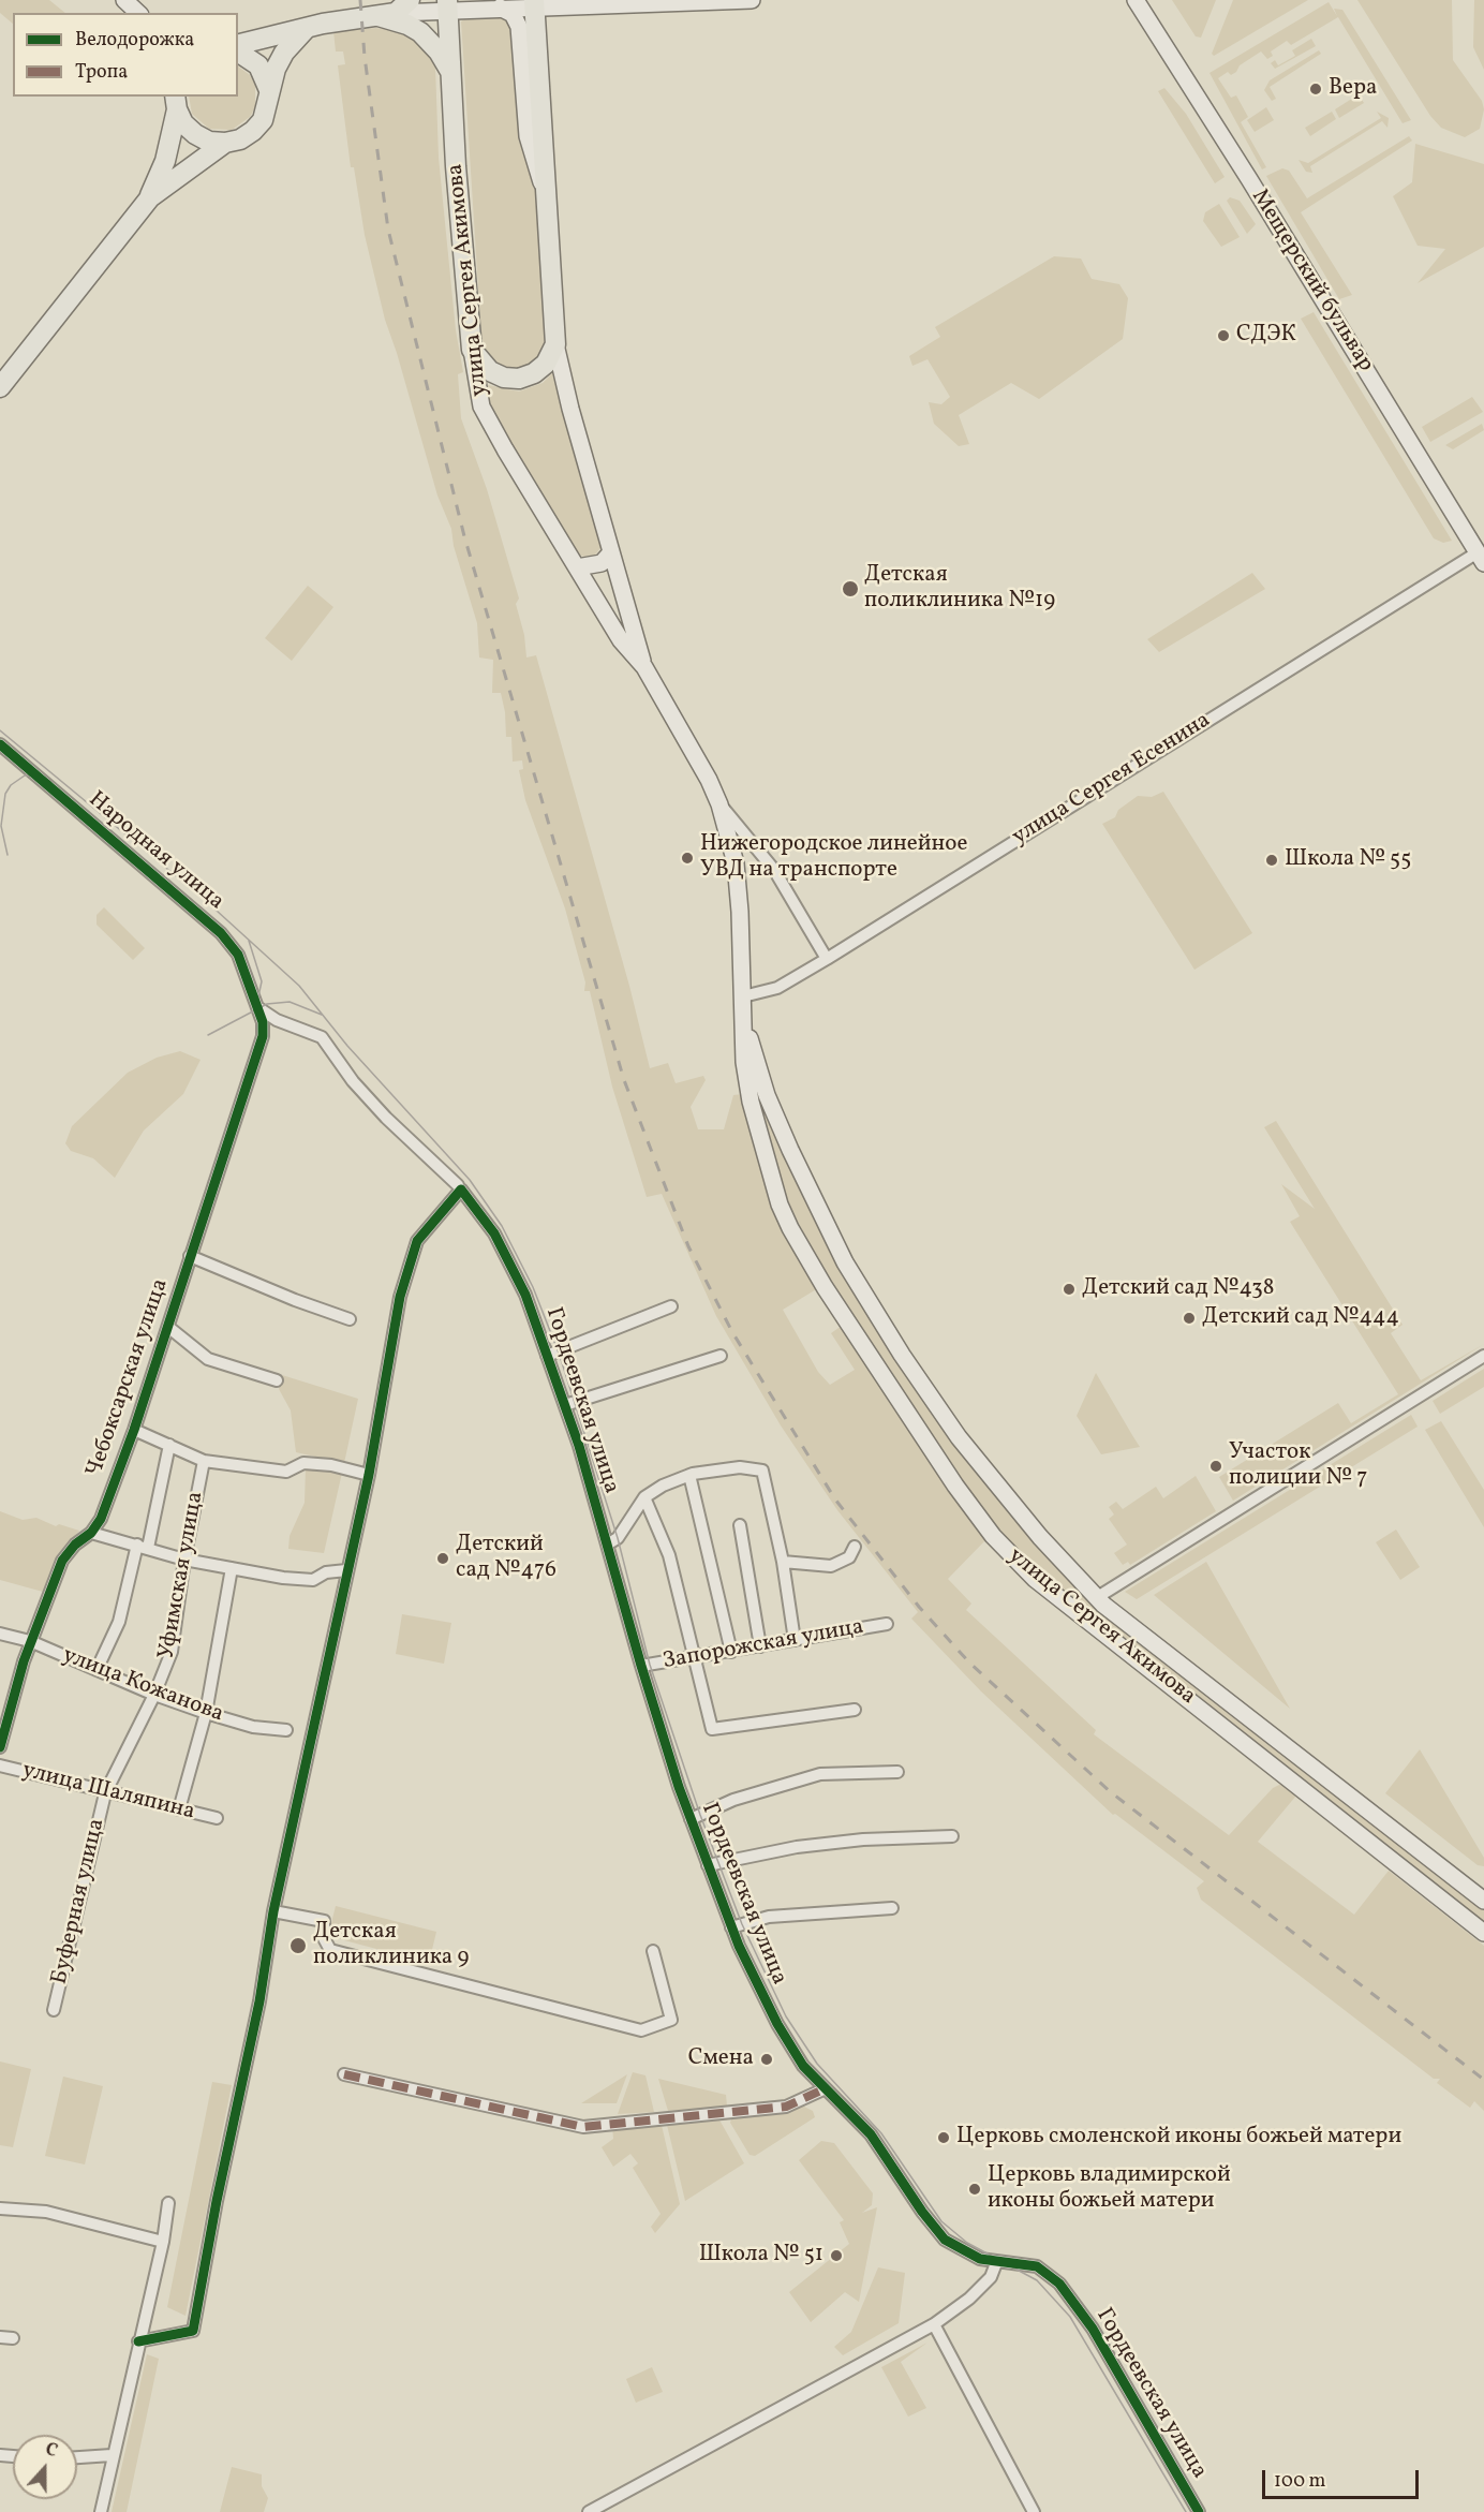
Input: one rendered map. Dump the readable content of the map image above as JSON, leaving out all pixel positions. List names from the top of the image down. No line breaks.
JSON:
{"streets":{"main road":["улица Сергея Акимова","Мещерский бульвар"],"street":["улица Сергея Есенина","Народная улица","Чебоксарская улица","Гордеевская улица","Уфимская улица","Запорожская улица","улица Кожанова","улица Шаляпина","Буферная улица"]},"crossings":[["улица Сергея Акимова","улица Сергея Есенина"],["Мещерский бульвар","улица Сергея Есенина"],["Народная улица","Чебоксарская улица"],["Народная улица","Гордеевская улица"],["Чебоксарская улица","Гордеевская улица"],["Чебоксарская улица","улица Кожанова"],["Гордеевская улица","Запорожская улица"],["Уфимская улица","улица Кожанова"],["Уфимская улица","улица Шаляпина"],["Уфимская улица","Буферная улица"],["улица Шаляпина","Буферная улица"]],"places":["Вера","СДЭК","Детская поликлиника №19","Нижегородское линейное УВД на транспорте","Школа № 55","Детский сад №438","Детский сад №444","Участок полиции № 7","Детский сад №476","Детская поликлиника 9","Смена","Церковь смоленской иконы божьей матери","Церковь владимирской иконы божьей матери","Школа № 51"],"legend":["Велодорожка","Тропа"],"scale_bar":"100 m","north":"top"}
